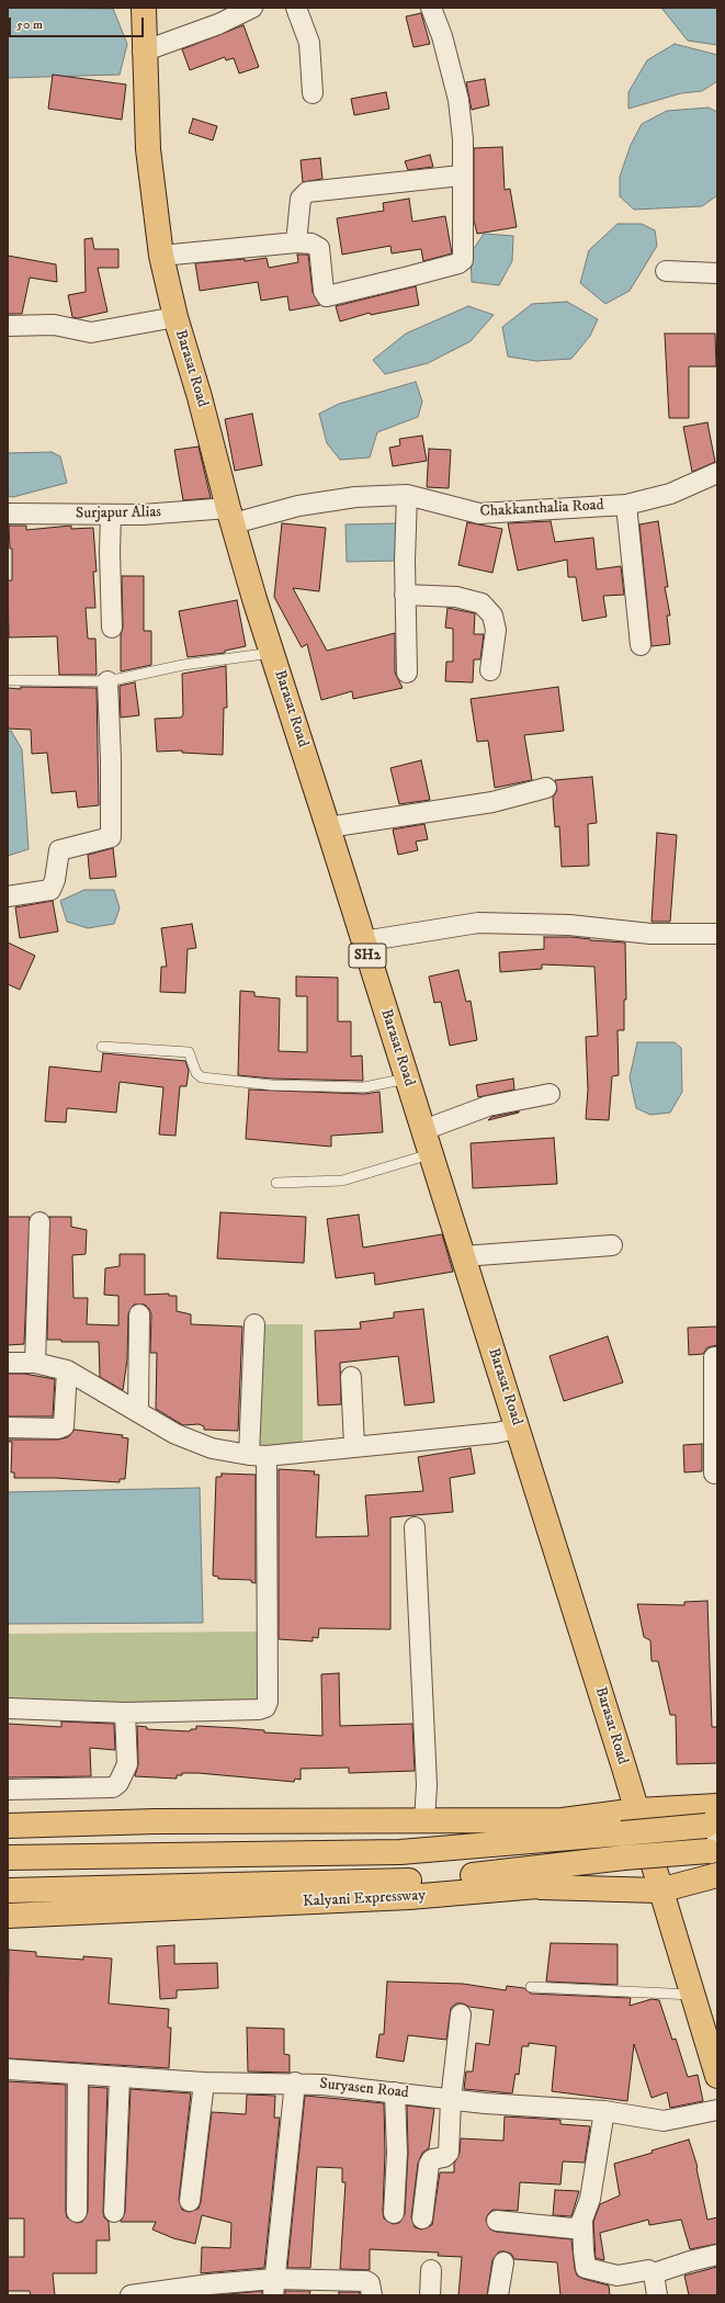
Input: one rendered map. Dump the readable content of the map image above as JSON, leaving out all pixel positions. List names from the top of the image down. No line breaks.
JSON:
{"streets":{"main road":["Barasat Road","SH2","Kalyani Expressway"],"street":["Chakkanthalia Road","Surjapur Alias","Suryasen Road"]},"crossings":[["Barasat Road","Chakkanthalia Road"],["Barasat Road","Surjapur Alias"],["Barasat Road","Kalyani Expressway"],["Chakkanthalia Road","Surjapur Alias"]],"scale_bar":"50 m"}
